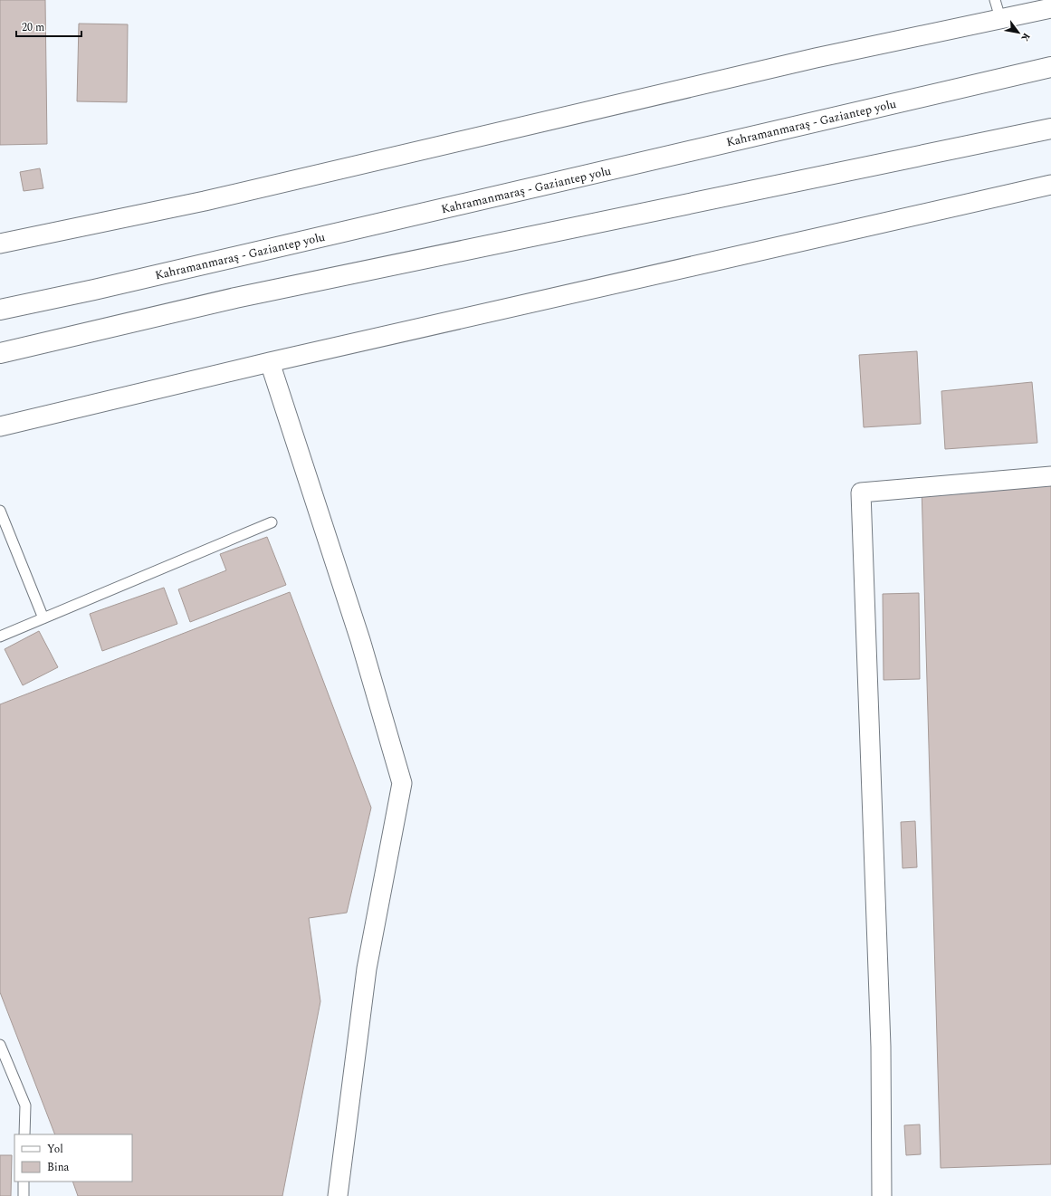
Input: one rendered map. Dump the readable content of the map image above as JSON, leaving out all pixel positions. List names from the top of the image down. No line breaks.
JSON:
{"streets":{"highway":["Kahramanmaraş - Gaziantep yolu"]},"legend":["Yol","Bina"],"scale_bar":"20 m","north":"bottom right"}
